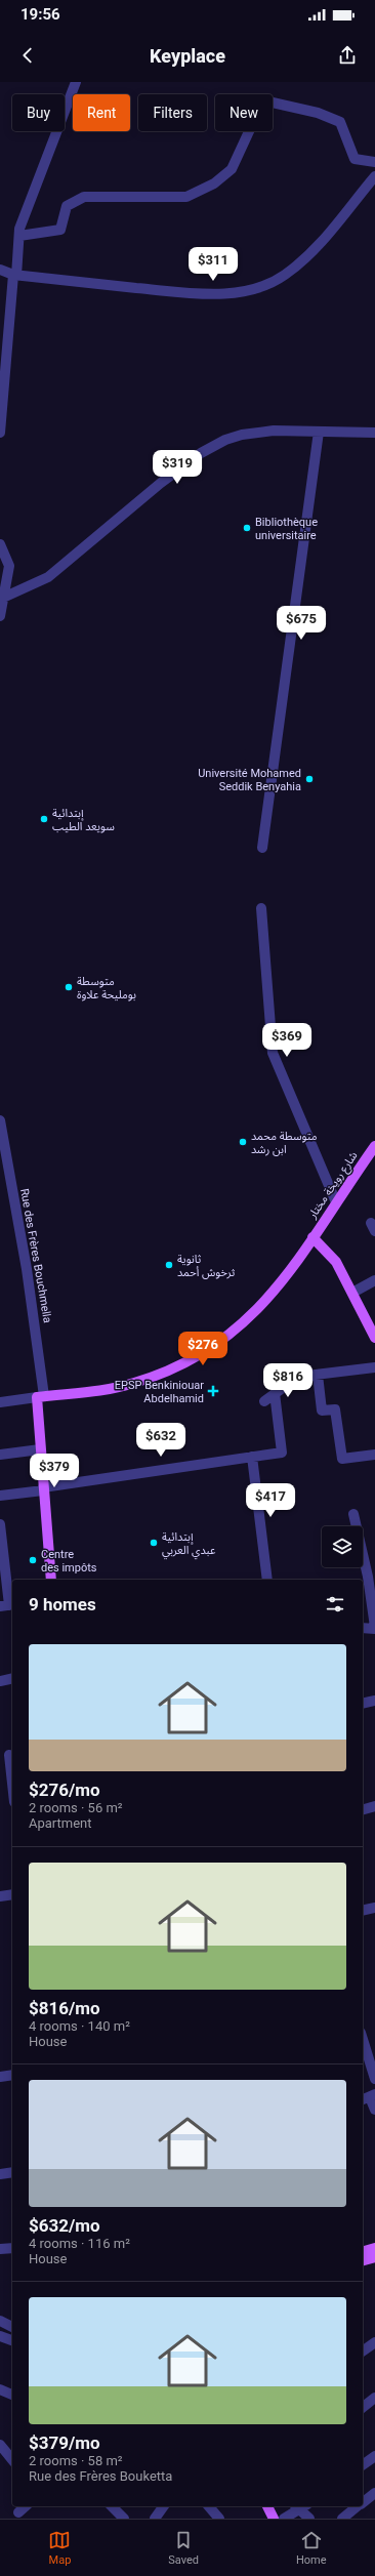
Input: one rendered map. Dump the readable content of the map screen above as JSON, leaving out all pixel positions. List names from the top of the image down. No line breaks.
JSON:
{"streets":{"main road":["شارع رويخة مختار"],"street":["Rue des Frères Bouchmella"]},"crossings":[["شارع رويخة مختار","Rue des Frères Bouchmella"]],"places":{"other":["Bibliothèque universitaire","Université Mohamed Seddik Benyahia","إبتدائية سويعد الطيب","متوسطة بومليحة علاوة","متوسطة محمد ابن رشد","ثانوية ثرخوش أحمد","إبتدائية عبدي العربي","Centre des impôts"],"health":["EPSP Benkiniouar Abdelhamid"]},"page":{"status":"19:56","header":"Keyplace","chip":["Buy","Rent","Filters","New"],"price":["$311","$319","$675","$369","$276","$816","$632","$379","$417"],"heading":"9 homes","list":[{"name":"$276/mo","note":"2 rooms · 56 m² · Apartment"},{"name":"$816/mo","note":"4 rooms · 140 m² · House"},{"name":"$632/mo","note":"4 rooms · 116 m² · House"},{"name":"$379/mo","note":"2 rooms · 58 m² · Rue des Frères Bouketta"}],"tabs":["Map","Saved","Home"]}}
